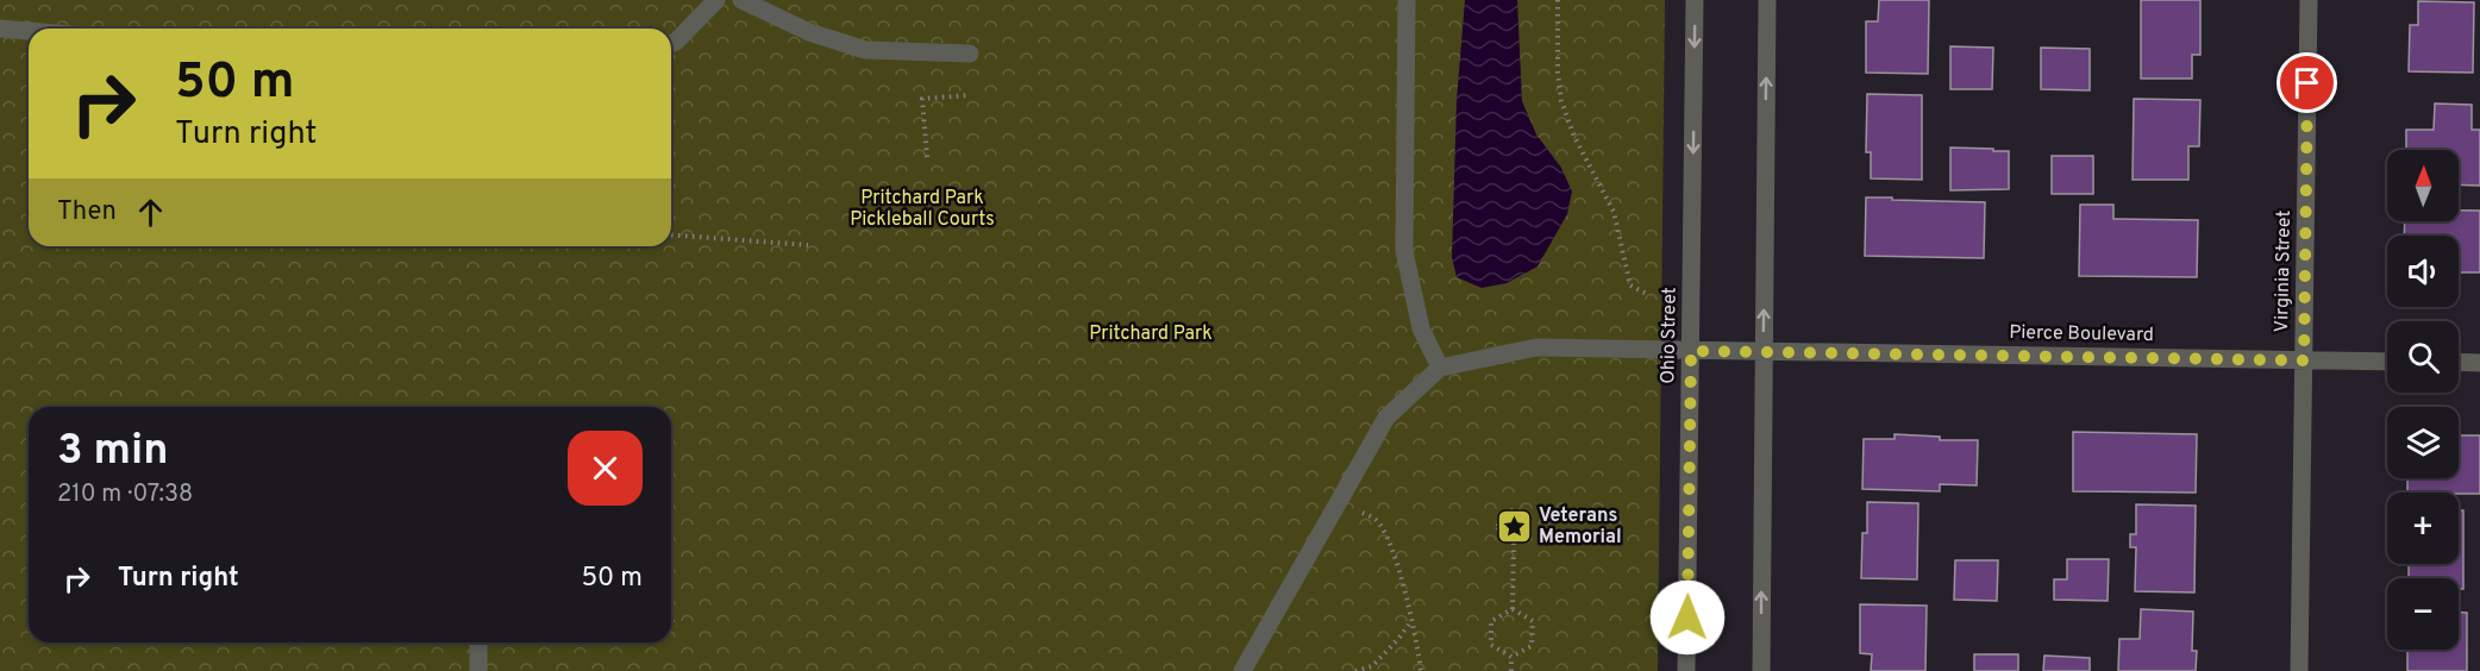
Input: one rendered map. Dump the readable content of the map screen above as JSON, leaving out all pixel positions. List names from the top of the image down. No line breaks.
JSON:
{"streets":{"street":["Virginia Street","Pierce Boulevard","Ohio Street"]},"crossings":[["Virginia Street","Pierce Boulevard"],["Pierce Boulevard","Ohio Street"]],"parks":["Pritchard Park Pickleball Courts","Pritchard Park"],"places":{"place":["Veterans Memorial"]},"north":"top","page":{"turn":["50 m","Turn right"],"map_buttons":["+","−"],"then":"Then","heading":["3 min","210 m · 07:38"],"list":[{"name":"Turn right","value":"50 m"}]}}
